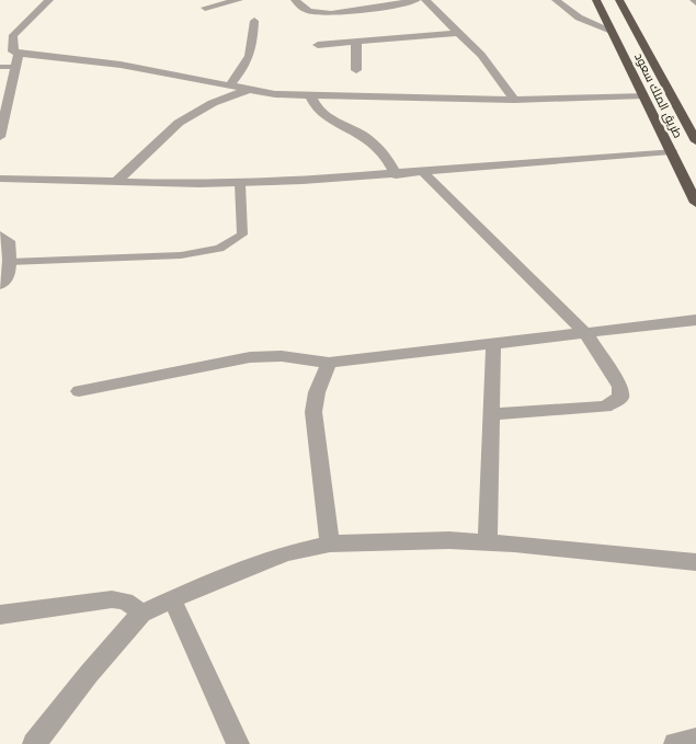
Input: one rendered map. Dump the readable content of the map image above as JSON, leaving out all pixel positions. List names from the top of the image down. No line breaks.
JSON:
{"streets":{"highway":["طريق الملك سعود"]}}
